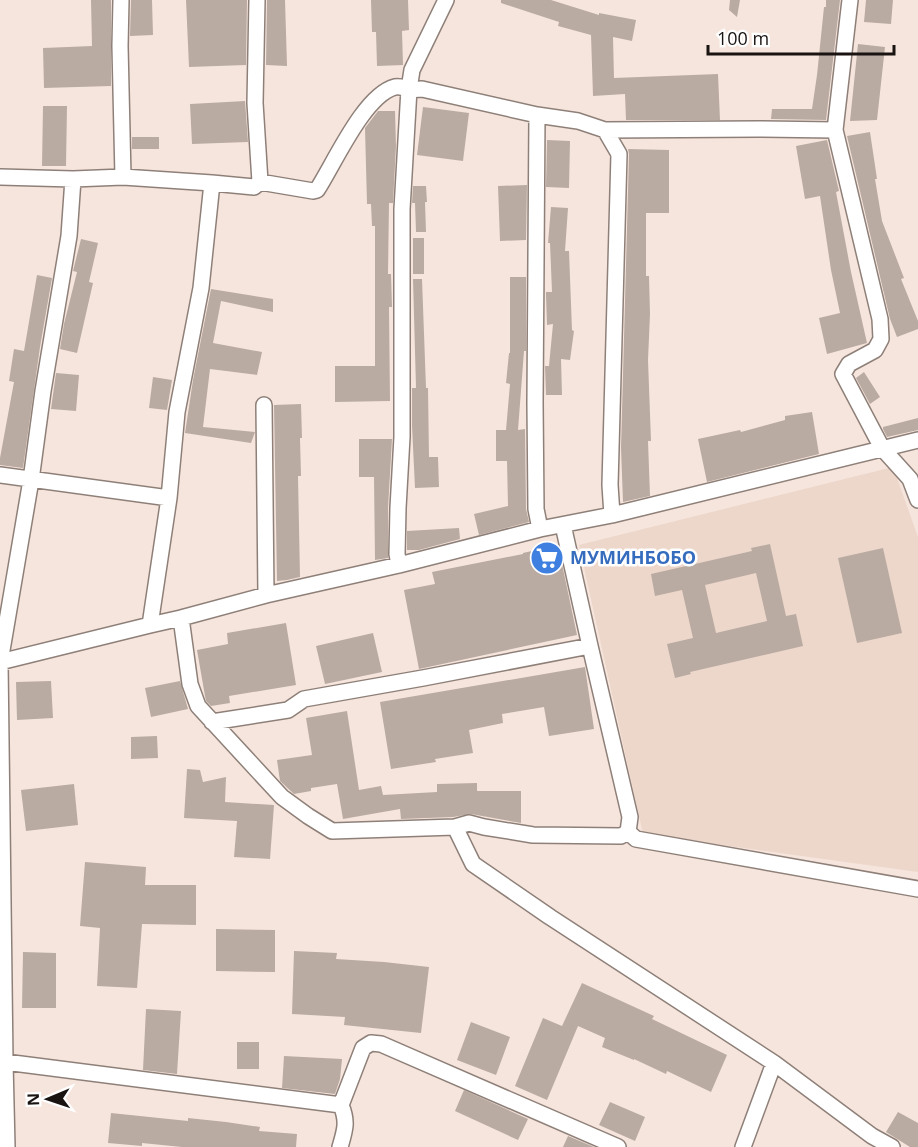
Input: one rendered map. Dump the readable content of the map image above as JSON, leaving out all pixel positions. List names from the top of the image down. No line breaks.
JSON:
{"places":{"supermarket":["МУМИНБОБО"]},"scale_bar":"100 m","north":"left"}
